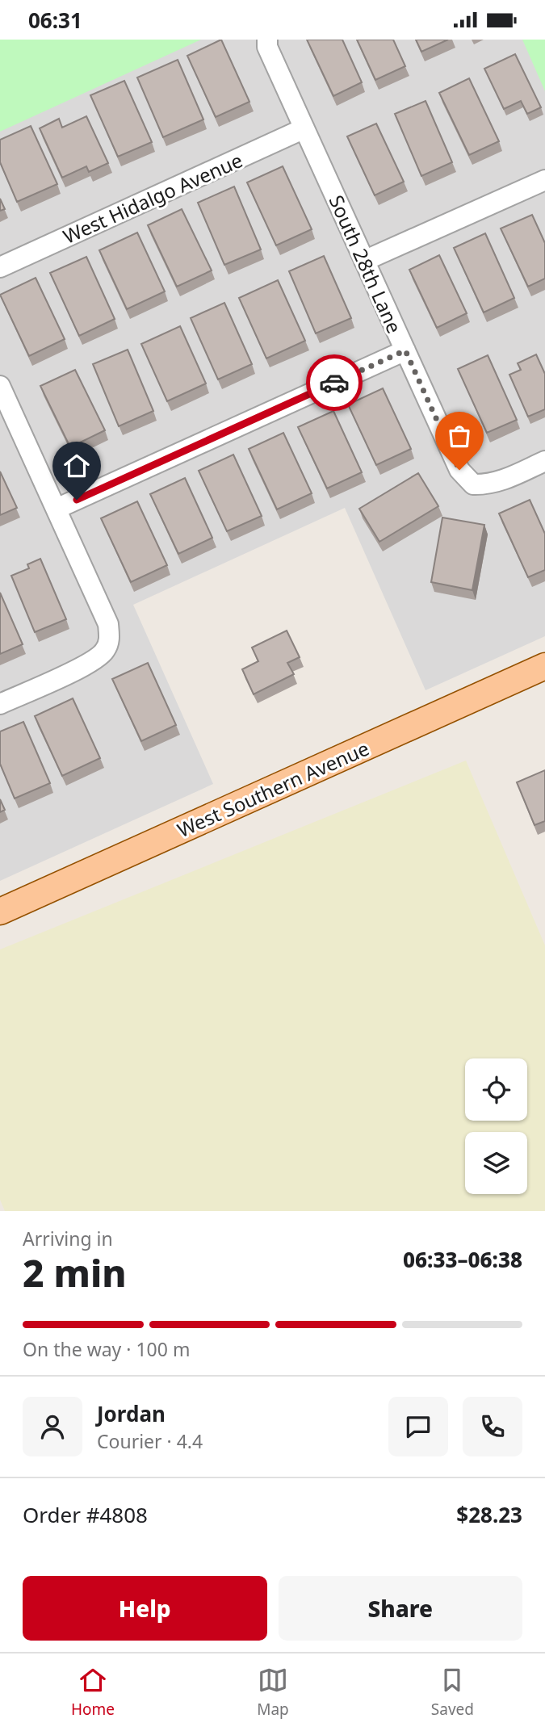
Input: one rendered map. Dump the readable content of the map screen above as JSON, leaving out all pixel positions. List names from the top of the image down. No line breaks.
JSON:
{"streets":{"main road":["West Southern Avenue"],"street":["West Hidalgo Avenue","South 28th Lane"]},"crossings":[["West Hidalgo Avenue","South 28th Lane"]],"page":{"status":"06:31","heading":["2 min","Arriving in","06:33–06:38"],"panel":["Jordan","Courier · 4.4","Order #4808","$28.23"],"bar":"On the way · 100 m","buttons":["Help","Share"],"tabs":["Home","Map","Saved"]}}
